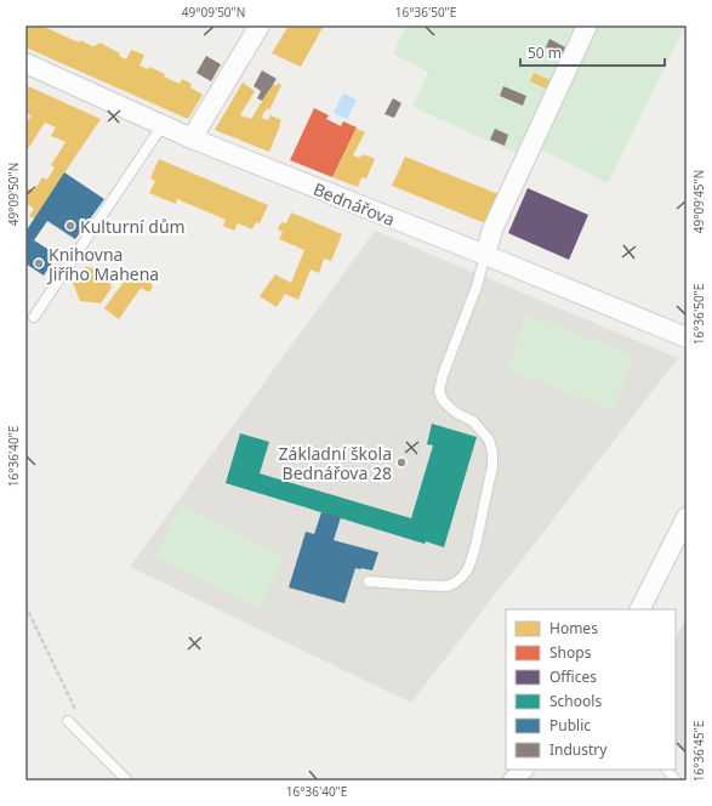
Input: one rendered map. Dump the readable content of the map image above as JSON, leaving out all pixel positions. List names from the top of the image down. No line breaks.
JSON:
{"streets":{"street":["Bednářova"]},"places":["Kulturní dům","Knihovna Jiřího Mahena","Základní škola Bednářova 28"],"legend":["Homes","Shops","Offices","Schools","Public","Industry"],"scale_bar":"50 m","coordinates":["49°09'50\"N","16°36'50\"E","49°09'45\"N","16°36'40\"E","16°36'45\"E"]}
